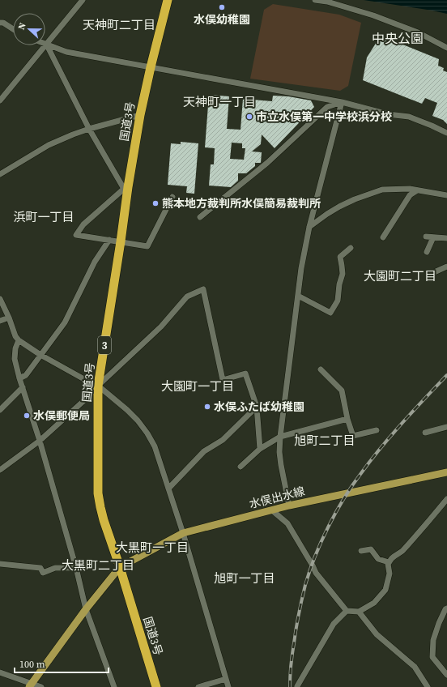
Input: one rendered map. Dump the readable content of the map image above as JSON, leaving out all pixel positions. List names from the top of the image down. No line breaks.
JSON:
{"streets":{"highway":["国道3号","3"],"main road":["水俣出水線"]},"crossings":[["国道3号","水俣出水線"]],"districts":["天神町二丁目","中央公園","天神町一丁目","浜町一丁目","大園町二丁目","大園町一丁目","旭町二丁目","大黒町一丁目","大黒町二丁目","旭町一丁目"],"places":["水俣幼稚園","市立水俣第一中学校浜分校","熊本地方裁判所水俣簡易裁判所","水俣ふたば幼稚園","水俣郵便局"],"scale_bar":"100 m","north":"left"}
